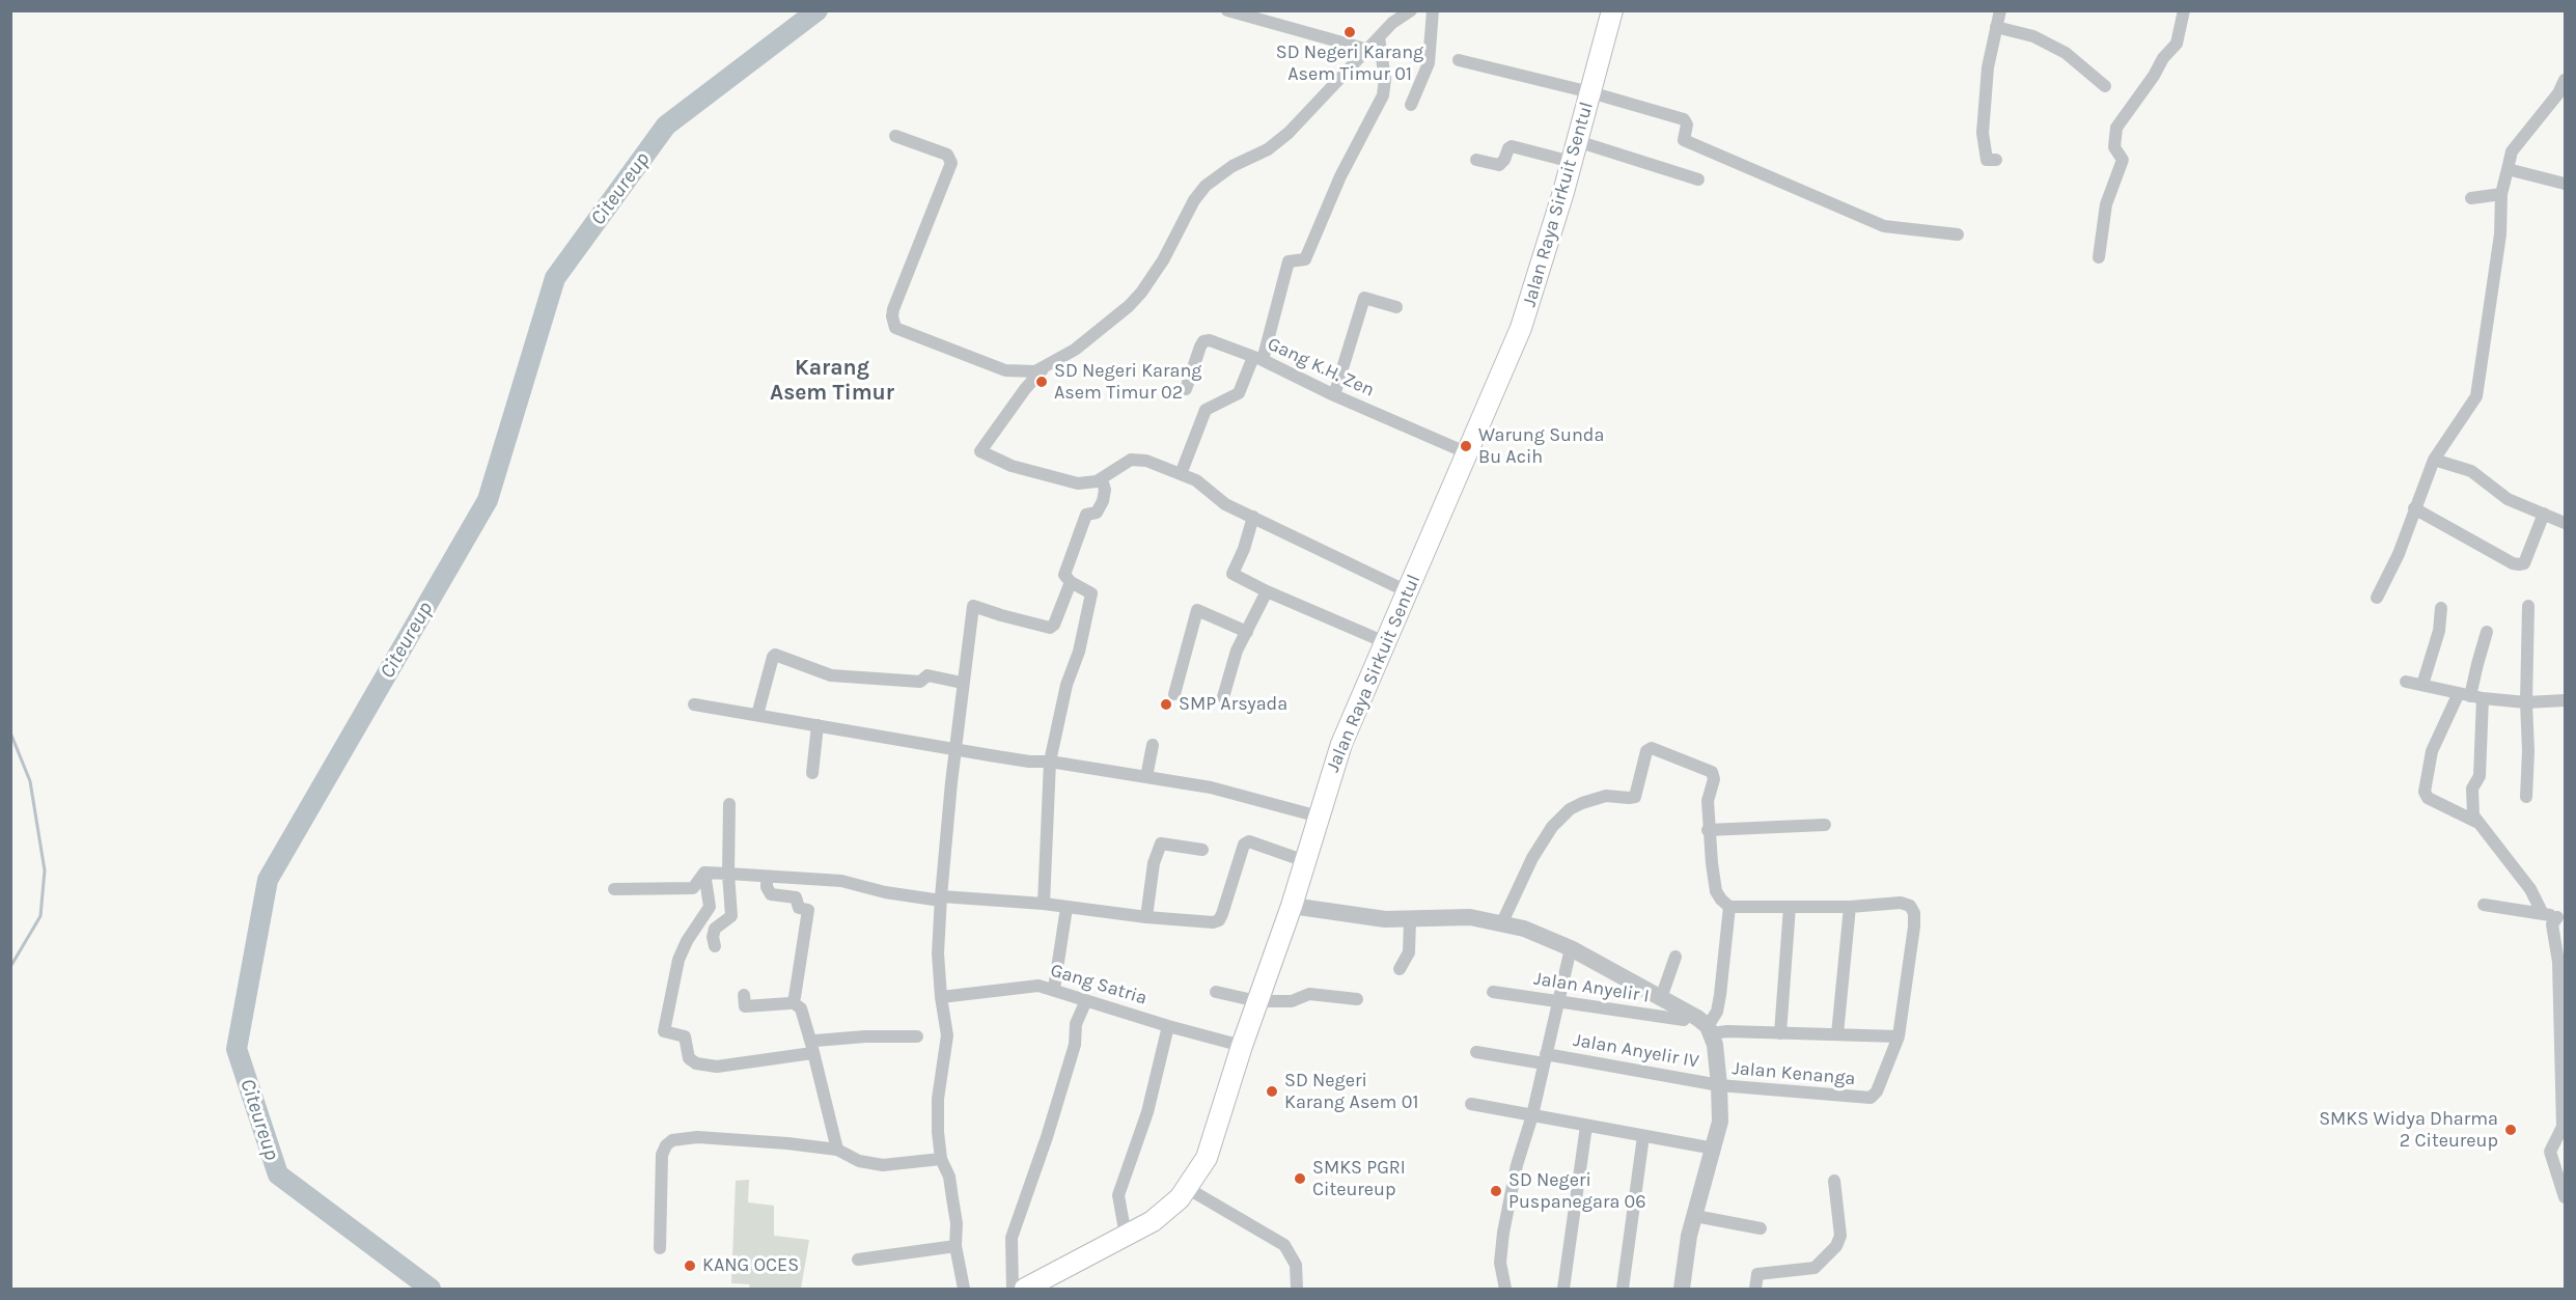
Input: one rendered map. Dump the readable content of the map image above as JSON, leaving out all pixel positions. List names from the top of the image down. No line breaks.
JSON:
{"streets":{"main road":["Jalan Raya Sirkuit Sentul"],"street":["Gang K.H. Zen","Gang Satria","Jalan Anyelir I","Jalan Anyelir IV","Jalan Kenanga"]},"crossings":[["Jalan Raya Sirkuit Sentul","Gang K.H. Zen"],["Jalan Raya Sirkuit Sentul","Gang Satria"],["Jalan Anyelir IV","Jalan Kenanga"]],"districts":["Karang Asem Timur"],"water":["Citeureup"],"places":["SD Negeri Karang Asem Timur 01","SD Negeri Karang Asem Timur 02","Warung Sunda Bu Acih","SMP Arsyada","SD Negeri Karang Asem 01","SMKS Widya Dharma 2 Citeureup","SMKS PGRI Citeureup","SD Negeri Puspanegara 06","KANG OCES"]}
